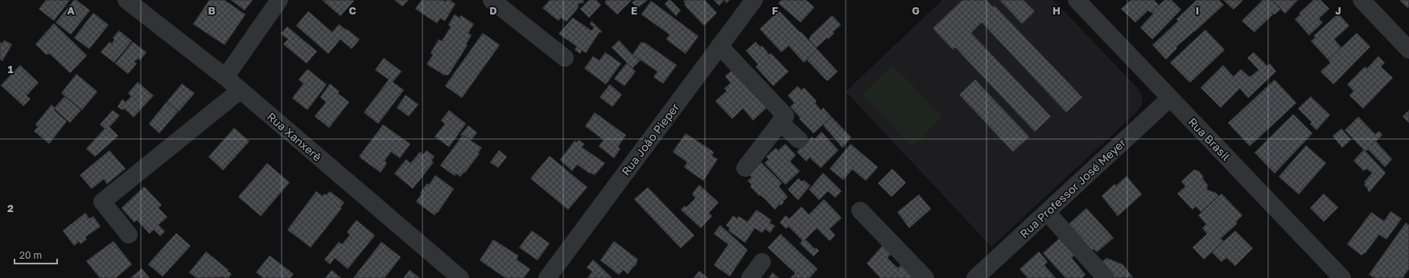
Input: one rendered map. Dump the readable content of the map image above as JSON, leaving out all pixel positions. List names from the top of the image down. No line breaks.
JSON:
{"streets":{"street":["Rua Xanxerê","Rua João Pieper","Rua Brasil","Rua Professor José Meyer"]},"crossings":[["Rua Brasil","Rua Professor José Meyer"]],"scale_bar":"20 m","grid":{"columns":["A","B","C","D","E","F","G","H","I","J"],"rows":["1","2"]}}
